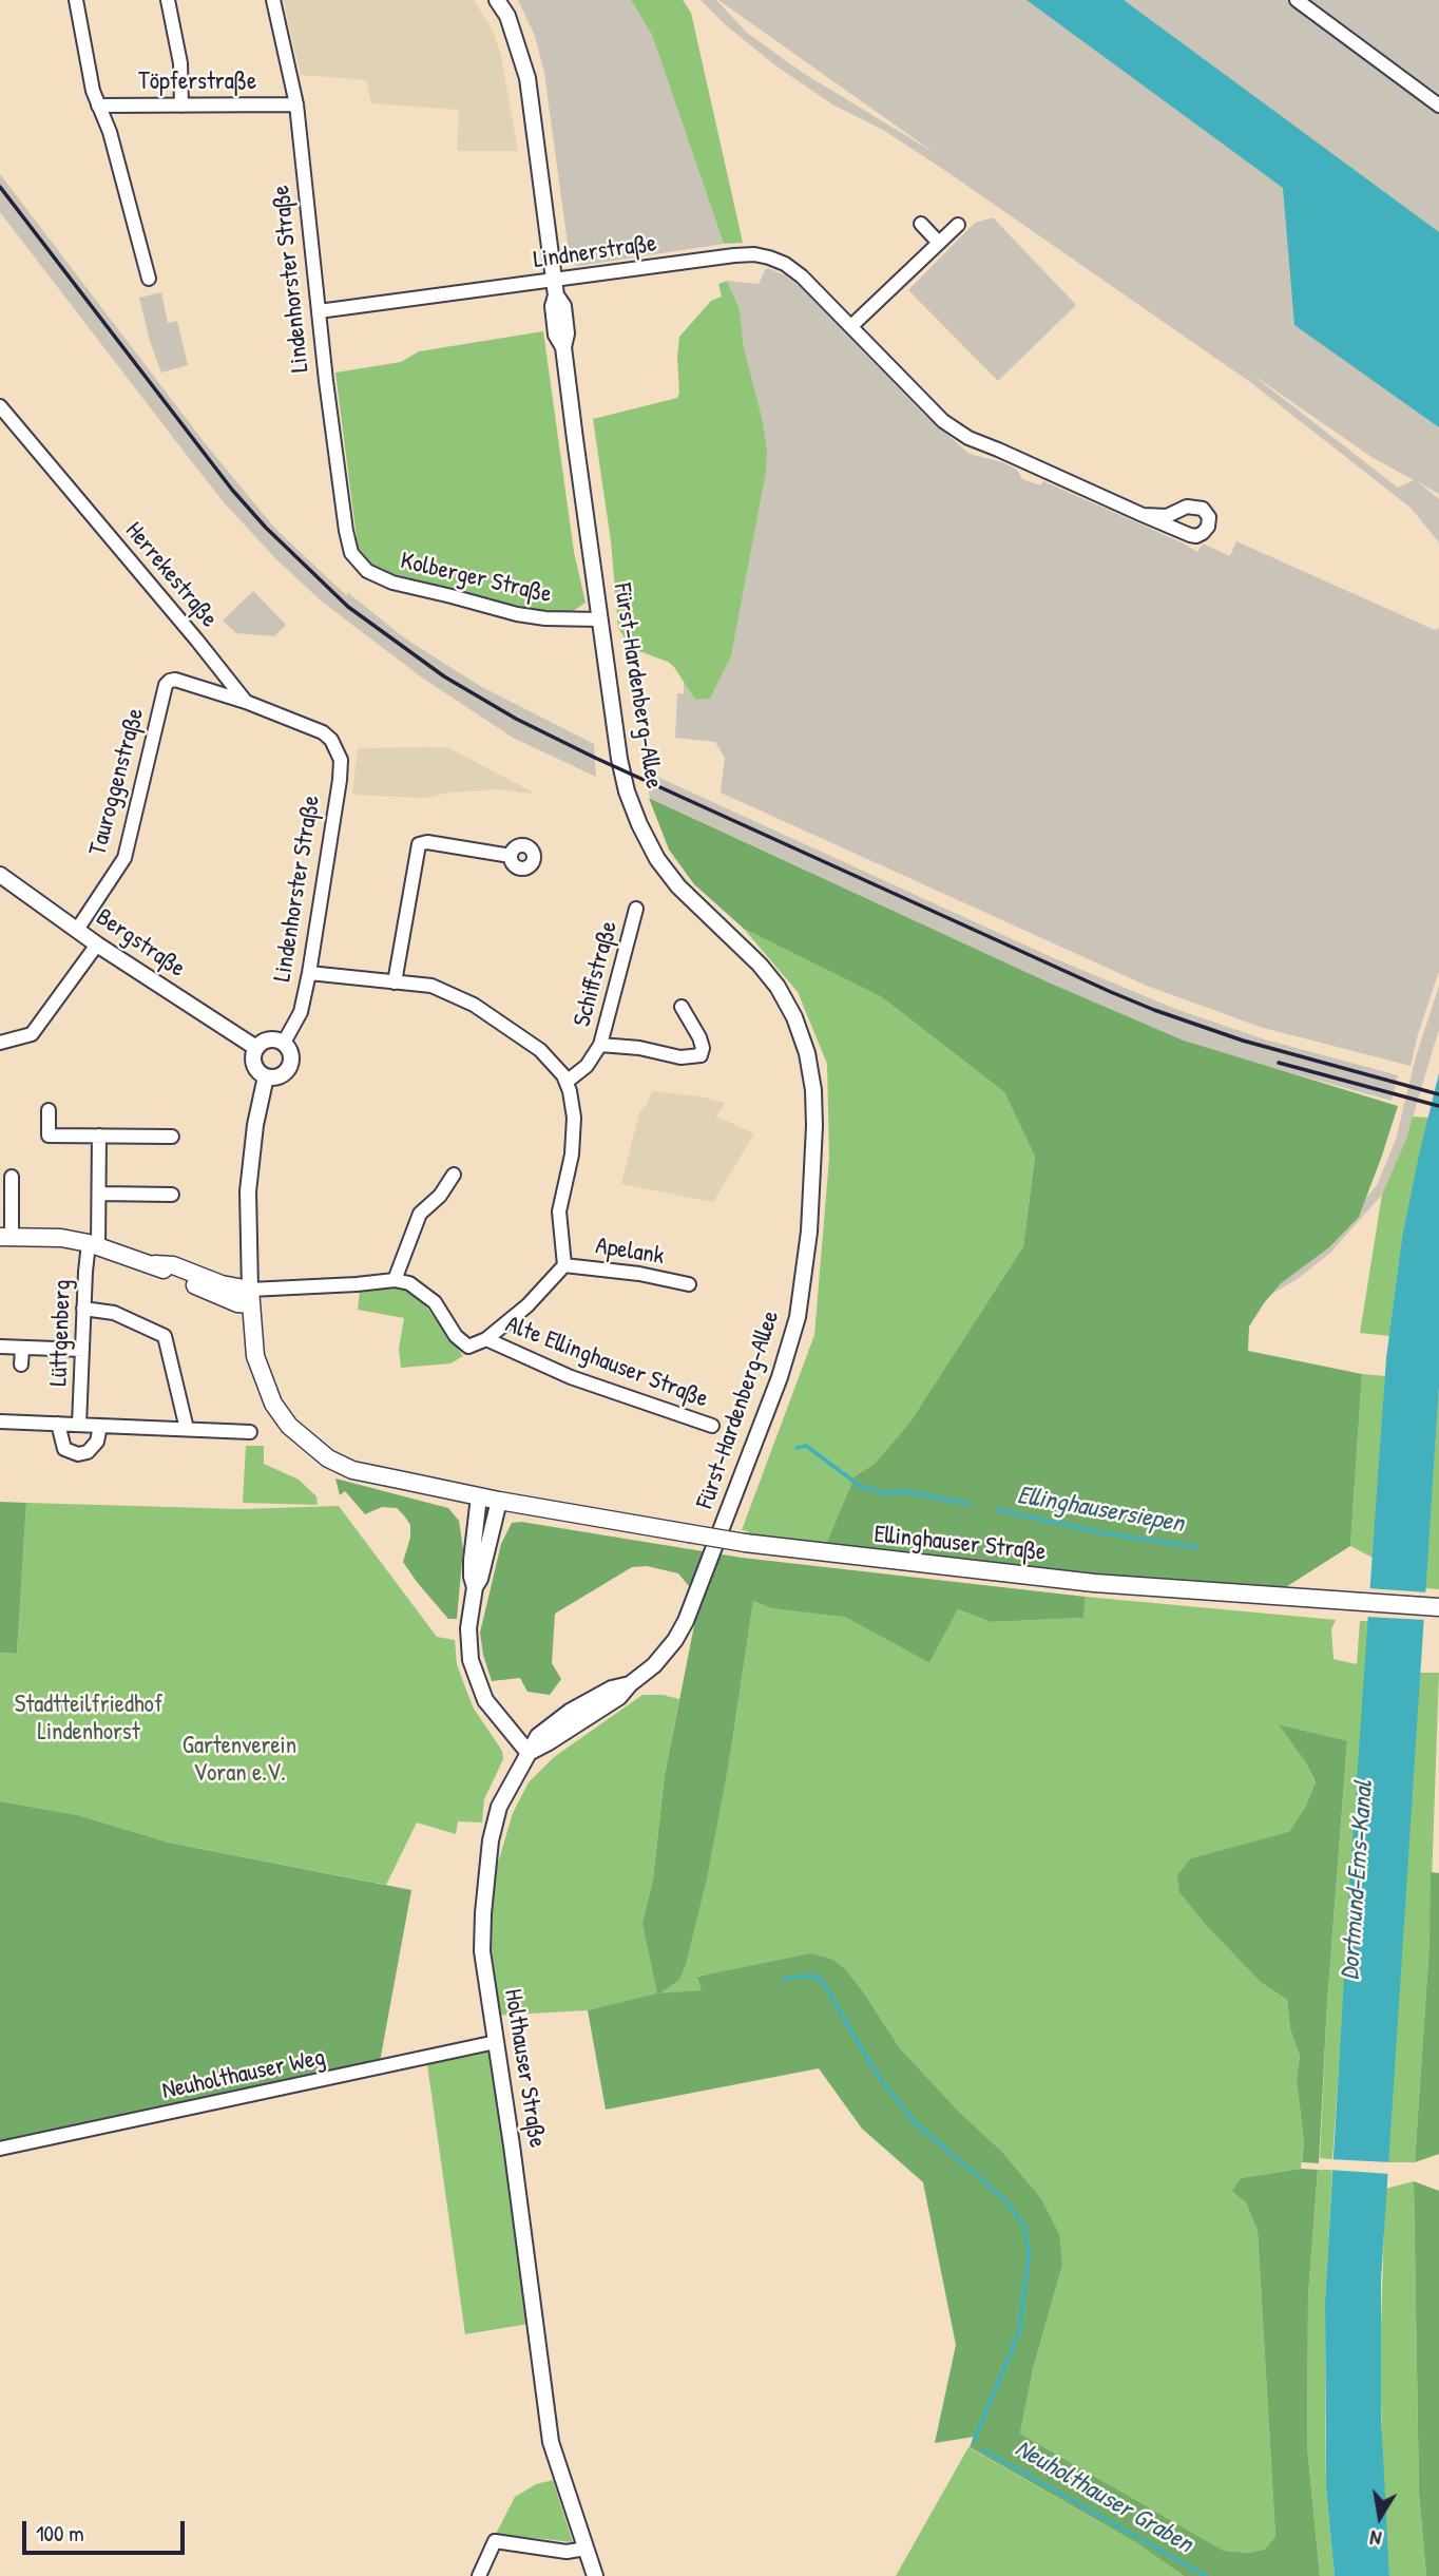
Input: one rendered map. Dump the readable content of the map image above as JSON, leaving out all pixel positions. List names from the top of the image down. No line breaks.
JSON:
{"streets":{"main road":["Ellinghauser Straße"],"street":["Töpferstraße","Lindnerstraße","Lindenhorster Straße","Herrekestraße","Kolberger Straße","Fürst-Hardenberg-Allee","Tauroggenstraße","Bergstraße","Schiffstraße","Apelank","Lüttgenberg","Alte Ellinghauser Straße","Holthauser Straße","Neuholthauser Weg"]},"crossings":[["Töpferstraße","Lindenhorster Straße"],["Lindnerstraße","Lindenhorster Straße"],["Lindnerstraße","Fürst-Hardenberg-Allee"],["Lindenhorster Straße","Herrekestraße"],["Lindenhorster Straße","Kolberger Straße"],["Lindenhorster Straße","Tauroggenstraße"],["Lindenhorster Straße","Bergstraße"],["Herrekestraße","Tauroggenstraße"],["Kolberger Straße","Fürst-Hardenberg-Allee"],["Fürst-Hardenberg-Allee","Holthauser Straße"],["Tauroggenstraße","Bergstraße"],["Holthauser Straße","Neuholthauser Weg"]],"water":["Ellinghausersiepen","Dortmund-Ems-Kanal","Neuholthauser Graben"],"parks":["Stadtteilfriedhof Lindenhorst","Gartenverein Voran e.V."],"scale_bar":"100 m","north":"bottom"}
